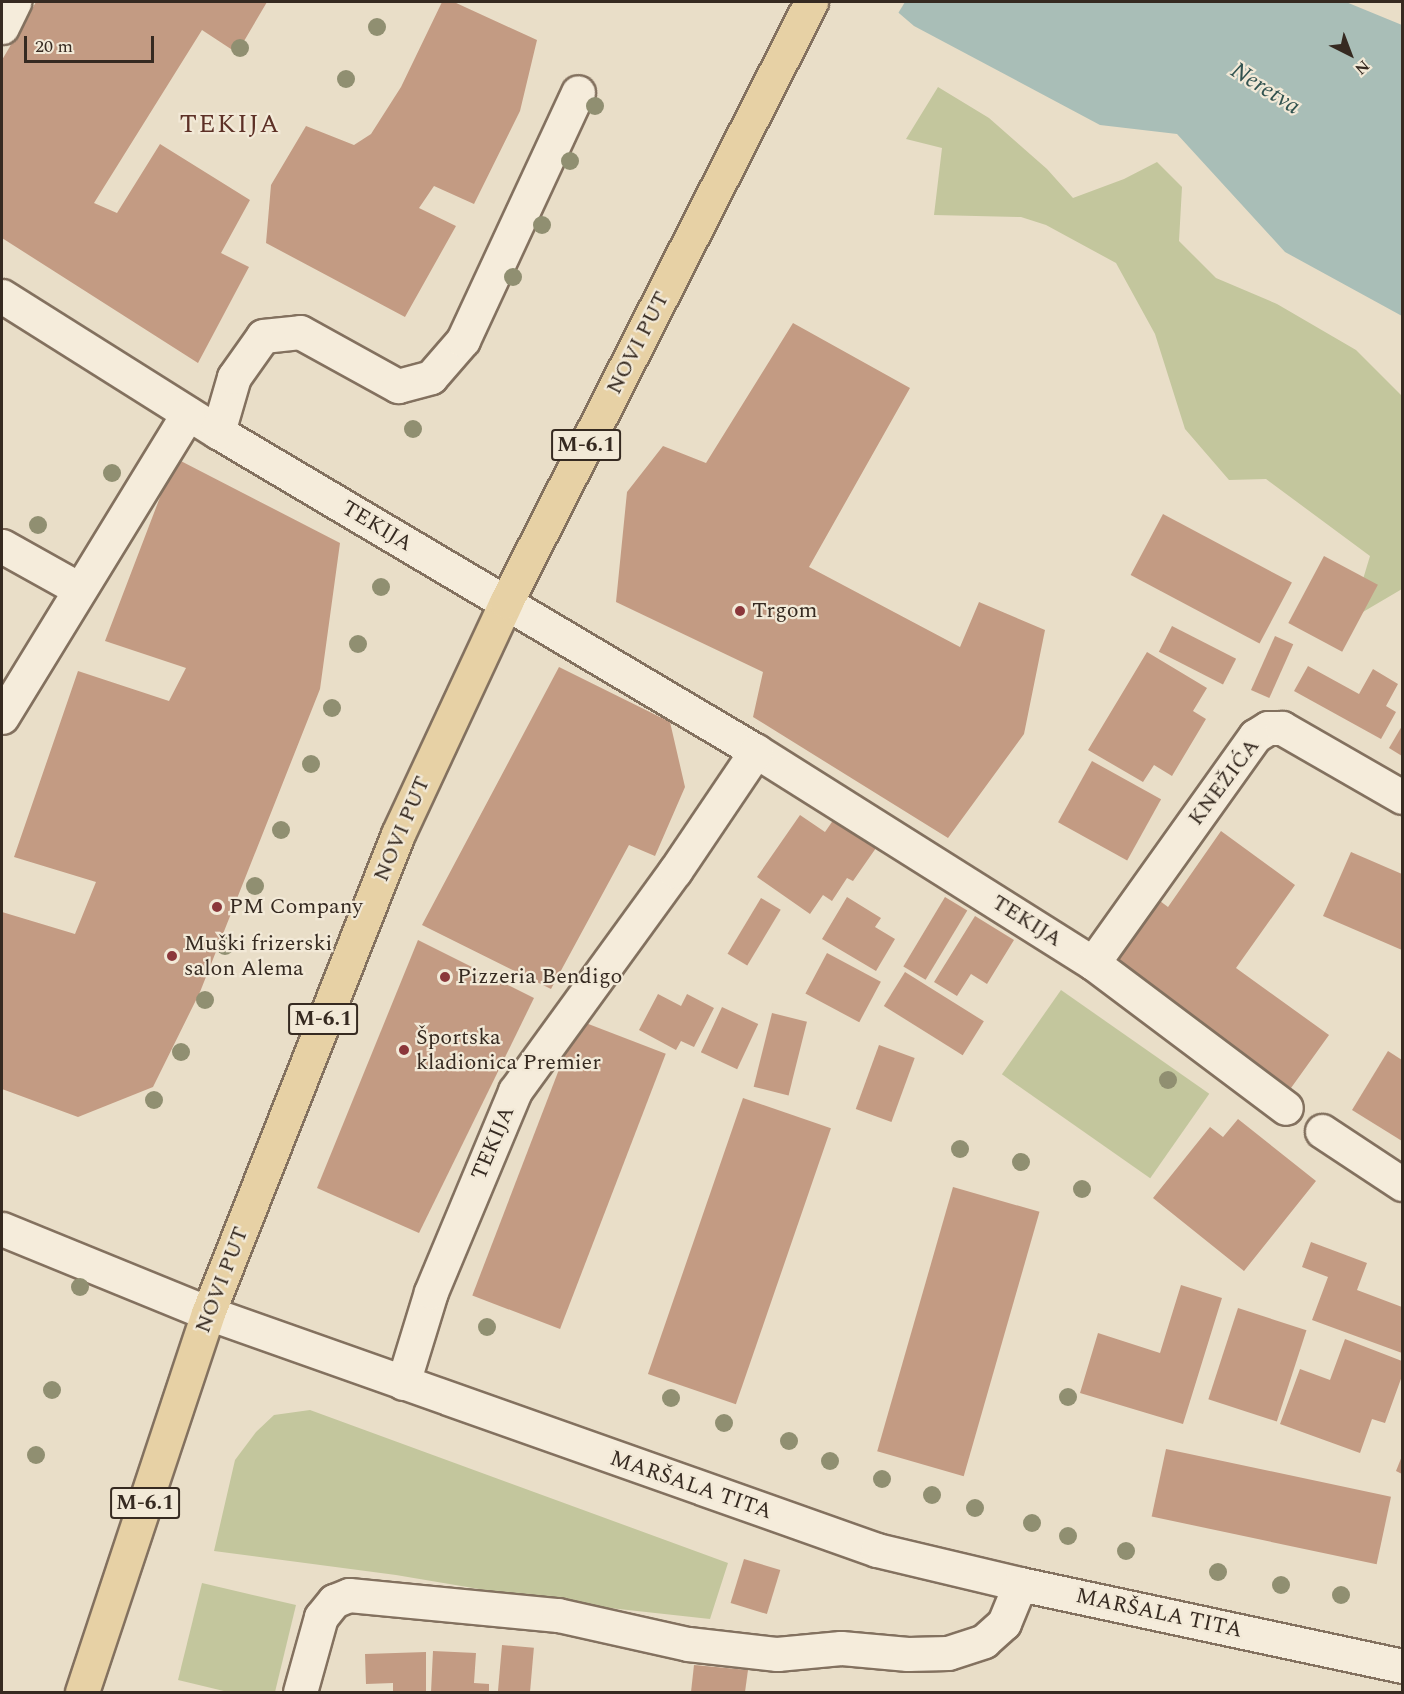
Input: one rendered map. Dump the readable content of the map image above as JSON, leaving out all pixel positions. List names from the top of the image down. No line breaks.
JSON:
{"streets":{"main road":["NOVI PUT","M-6.1"],"street":["TEKIJA","KNEŽIĆA","MARŠALA TITA"]},"crossings":[["NOVI PUT","TEKIJA"],["NOVI PUT","MARŠALA TITA"],["TEKIJA","KNEŽIĆA"],["TEKIJA","MARŠALA TITA"]],"districts":["TEKIJA"],"water":["Neretva"],"places":["Trgom","PM Company","Muški frizerski salon Alema","Pizzeria Bendigo","Športska kladionica Premier"],"scale_bar":"20 m","north":"bottom right"}
